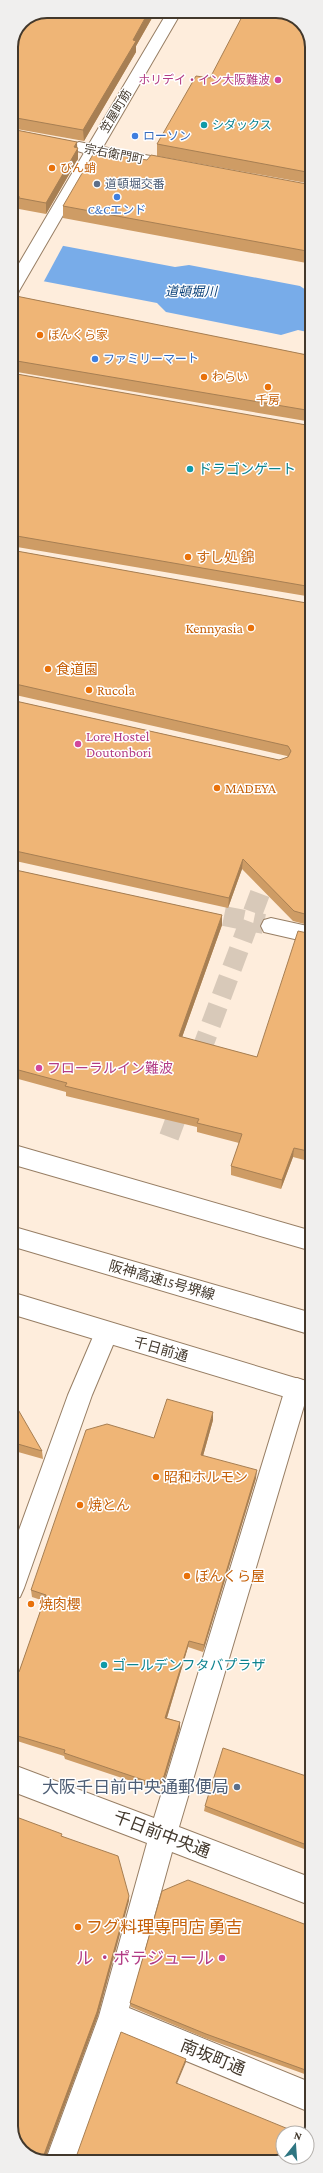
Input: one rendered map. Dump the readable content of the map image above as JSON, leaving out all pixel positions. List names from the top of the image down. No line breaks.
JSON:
{"streets":{"main road":["笠屋町筋","宗右衛門町","阪神高速15号堺線","千日前通","千日前中央通","南坂町通"]},"crossings":[["笠屋町筋","宗右衛門町"]],"water":["道頓堀川"],"places":["ホリデイ・イン大阪難波","シダックス","ローソン","びん蛸","道頓堀交番","C&Cエンド","ぼんくら家","ファミリーマート","わらい","千房","ドラゴンゲート","すし処 錦","Kennyasia","食道園","Rucola","Lore Hostel Doutonbori","MADEYA","フローラルイン難波","昭和ホルモン","焼とん","ぼんくら屋","焼肉櫻","ゴールデンフタバプラザ","大阪千日前中央通郵便局","フグ料理専門店 勇吉","ル ・ポテジュール"],"north":"top"}
